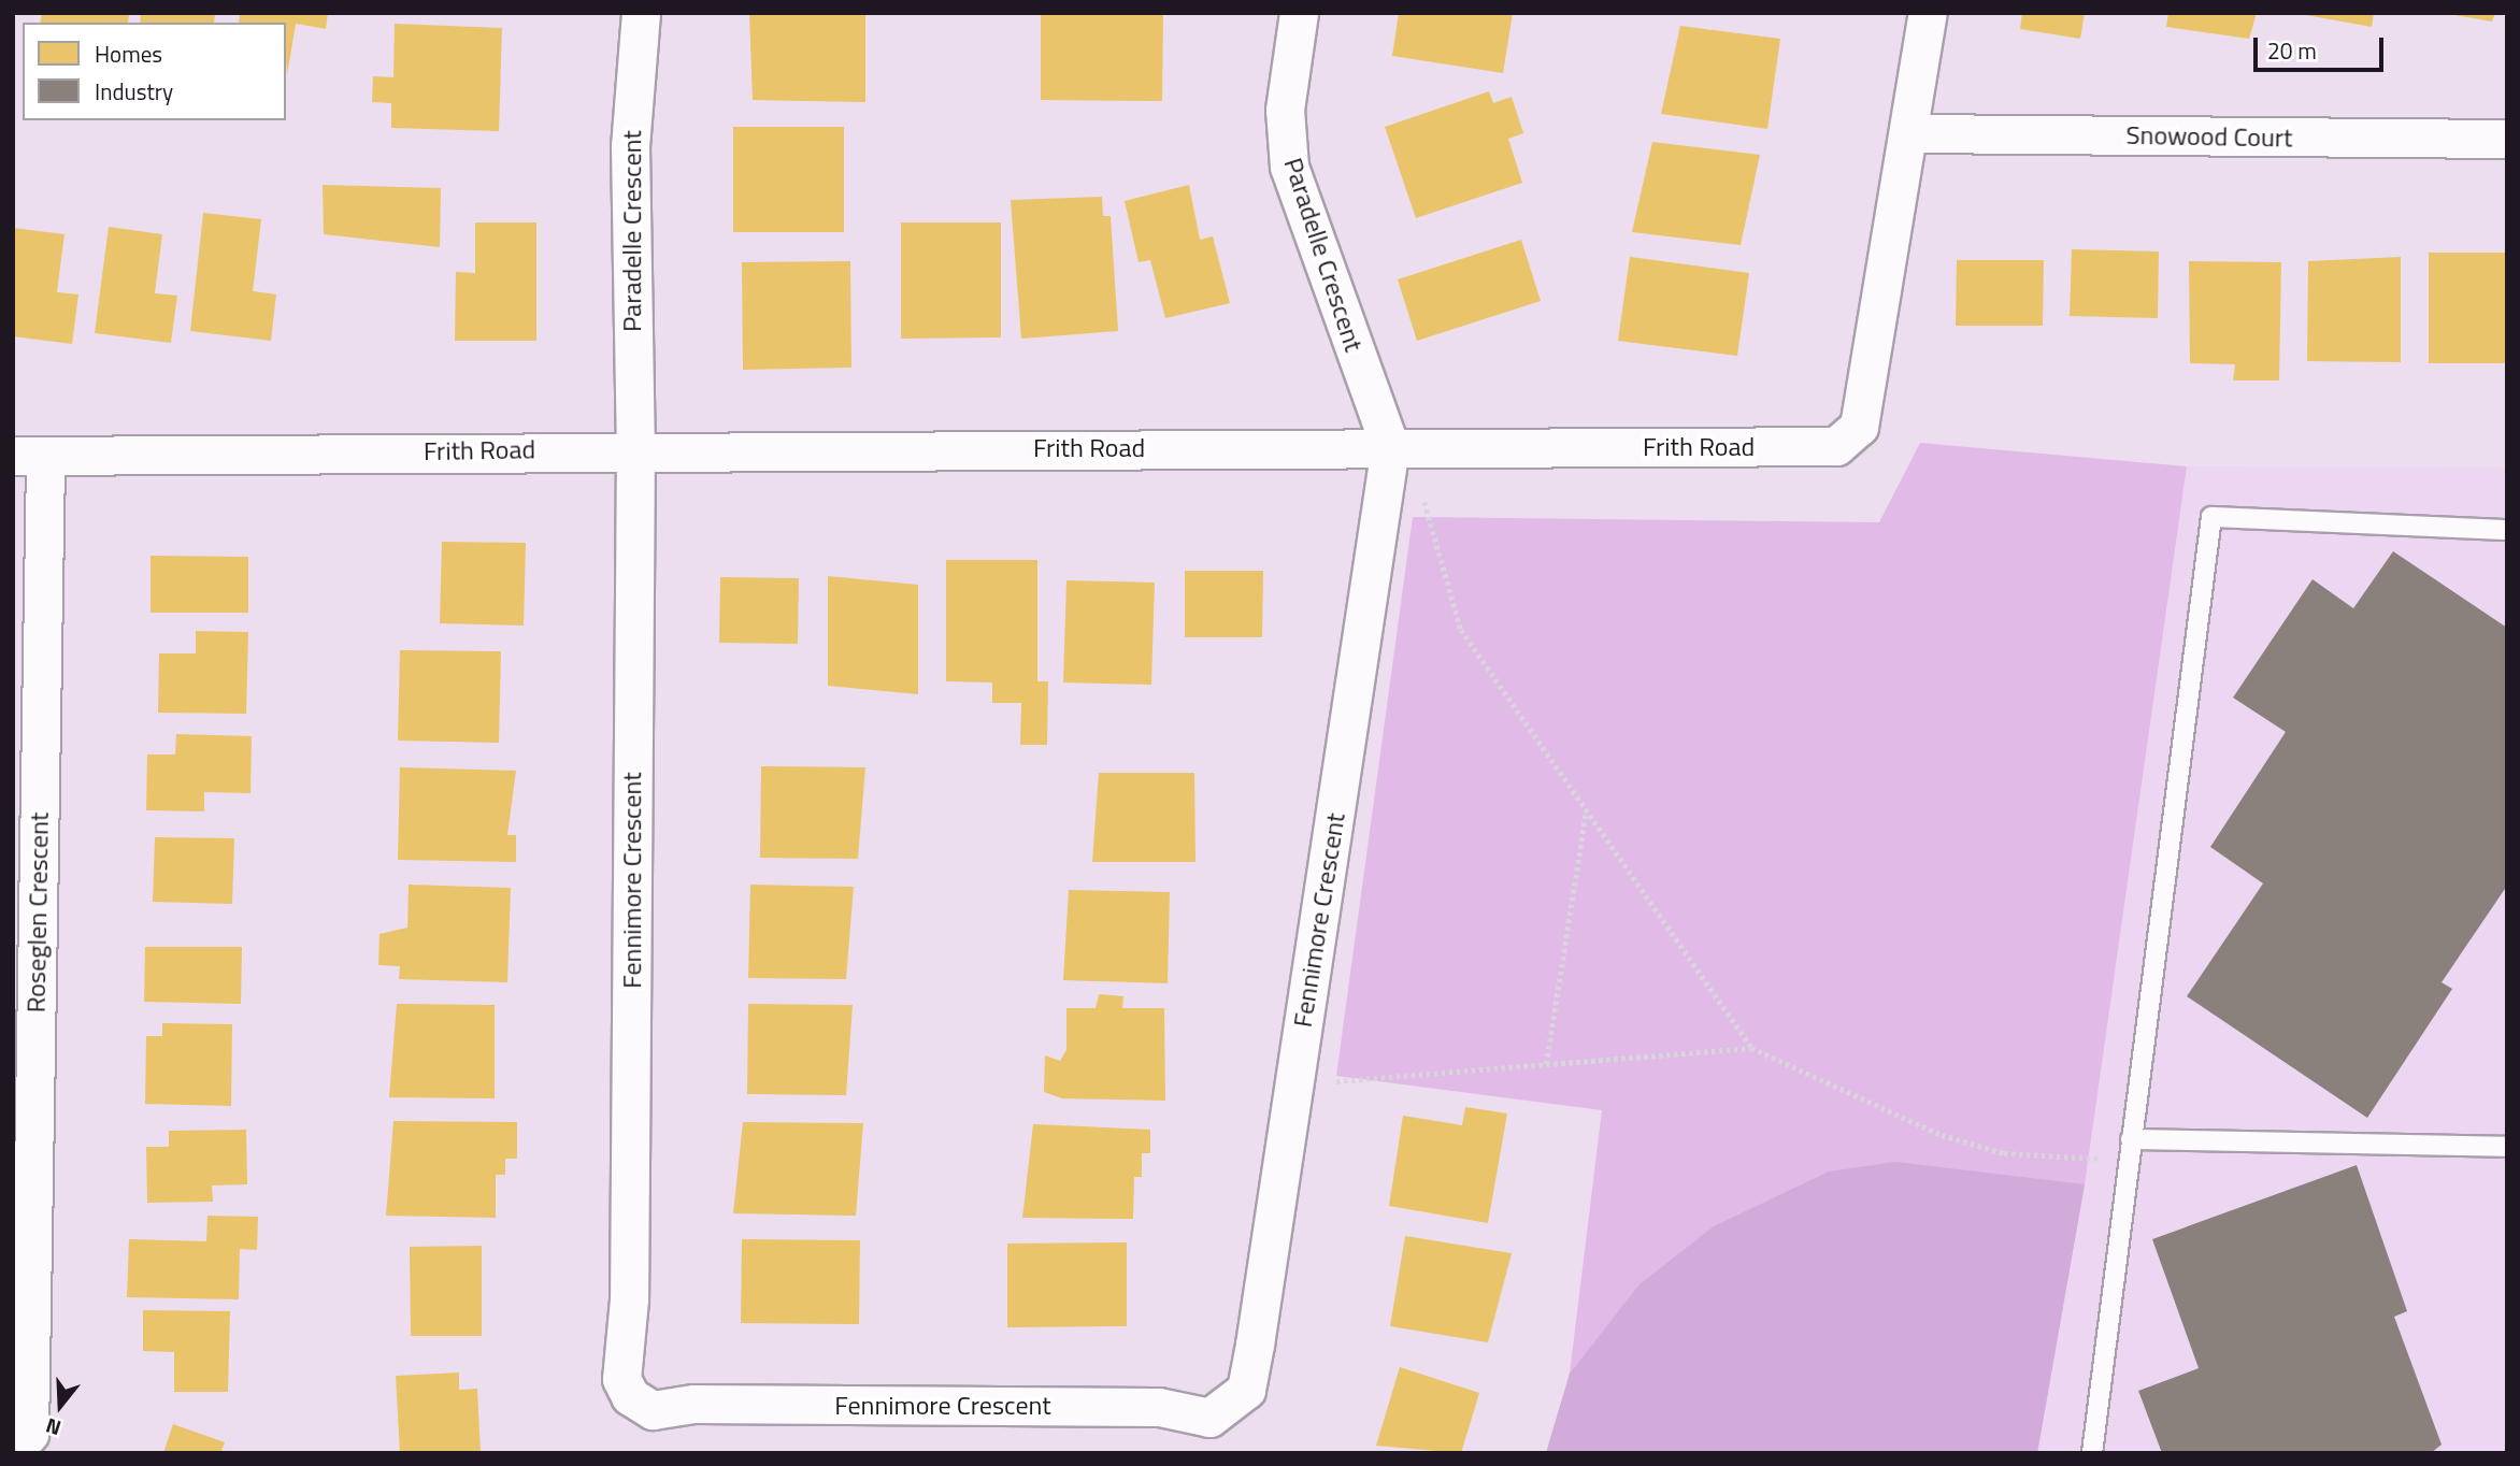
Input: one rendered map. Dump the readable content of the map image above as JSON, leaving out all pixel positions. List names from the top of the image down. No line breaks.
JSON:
{"streets":{"street":["Snowood Court","Paradelle Crescent","Frith Road","Fennimore Crescent","Roseglen Crescent"]},"crossings":[["Snowood Court","Frith Road"],["Paradelle Crescent","Frith Road"],["Paradelle Crescent","Fennimore Crescent"],["Frith Road","Fennimore Crescent"],["Frith Road","Roseglen Crescent"]],"legend":["Homes","Industry"],"scale_bar":"20 m","north":"bottom"}
